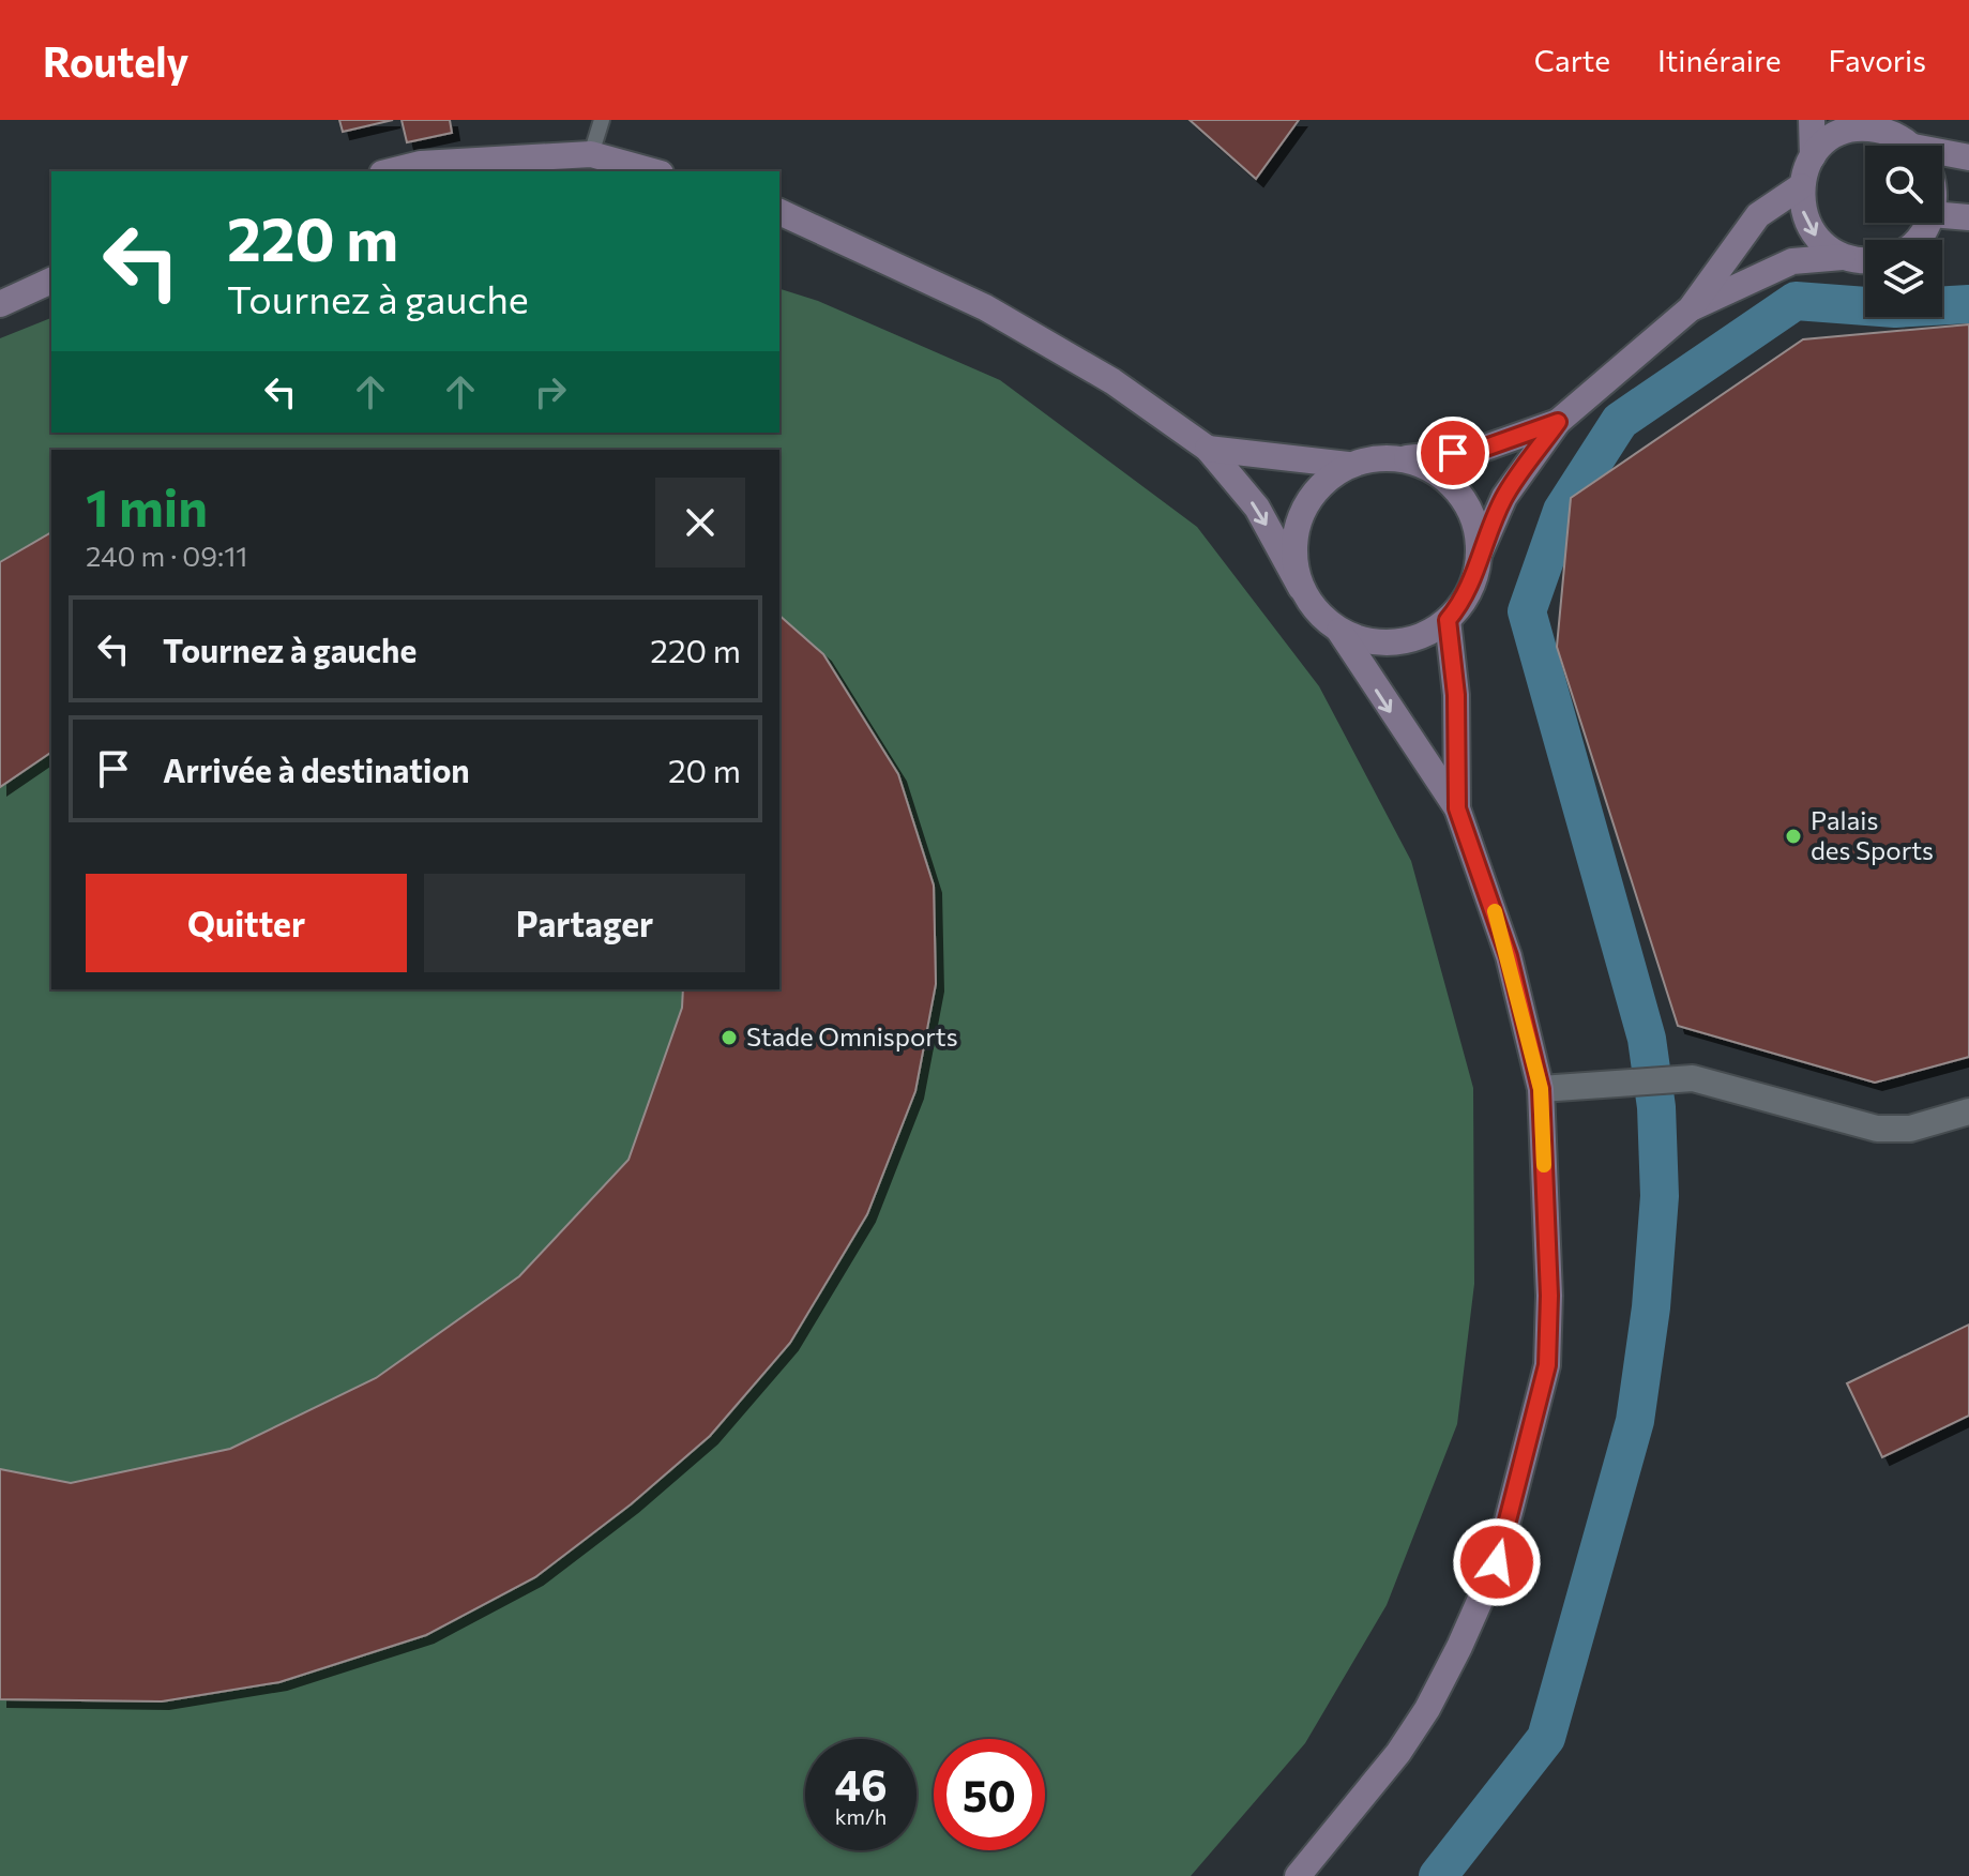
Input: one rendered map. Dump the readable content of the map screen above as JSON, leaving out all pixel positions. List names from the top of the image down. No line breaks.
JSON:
{"places":["Palais des Sports","Stade Omnisports"],"page":{"header":"Routely","nav":["Carte","Itinéraire","Favoris"],"turn":["220 m","Tournez à gauche"],"heading":["1 min","240 m · 09:11"],"list":[{"name":"Tournez à gauche","value":"220 m"},{"name":"Arrivée à destination","value":"20 m"}],"buttons":["Quitter","Partager"],"speed":"46 km/h","limit":"50"}}
